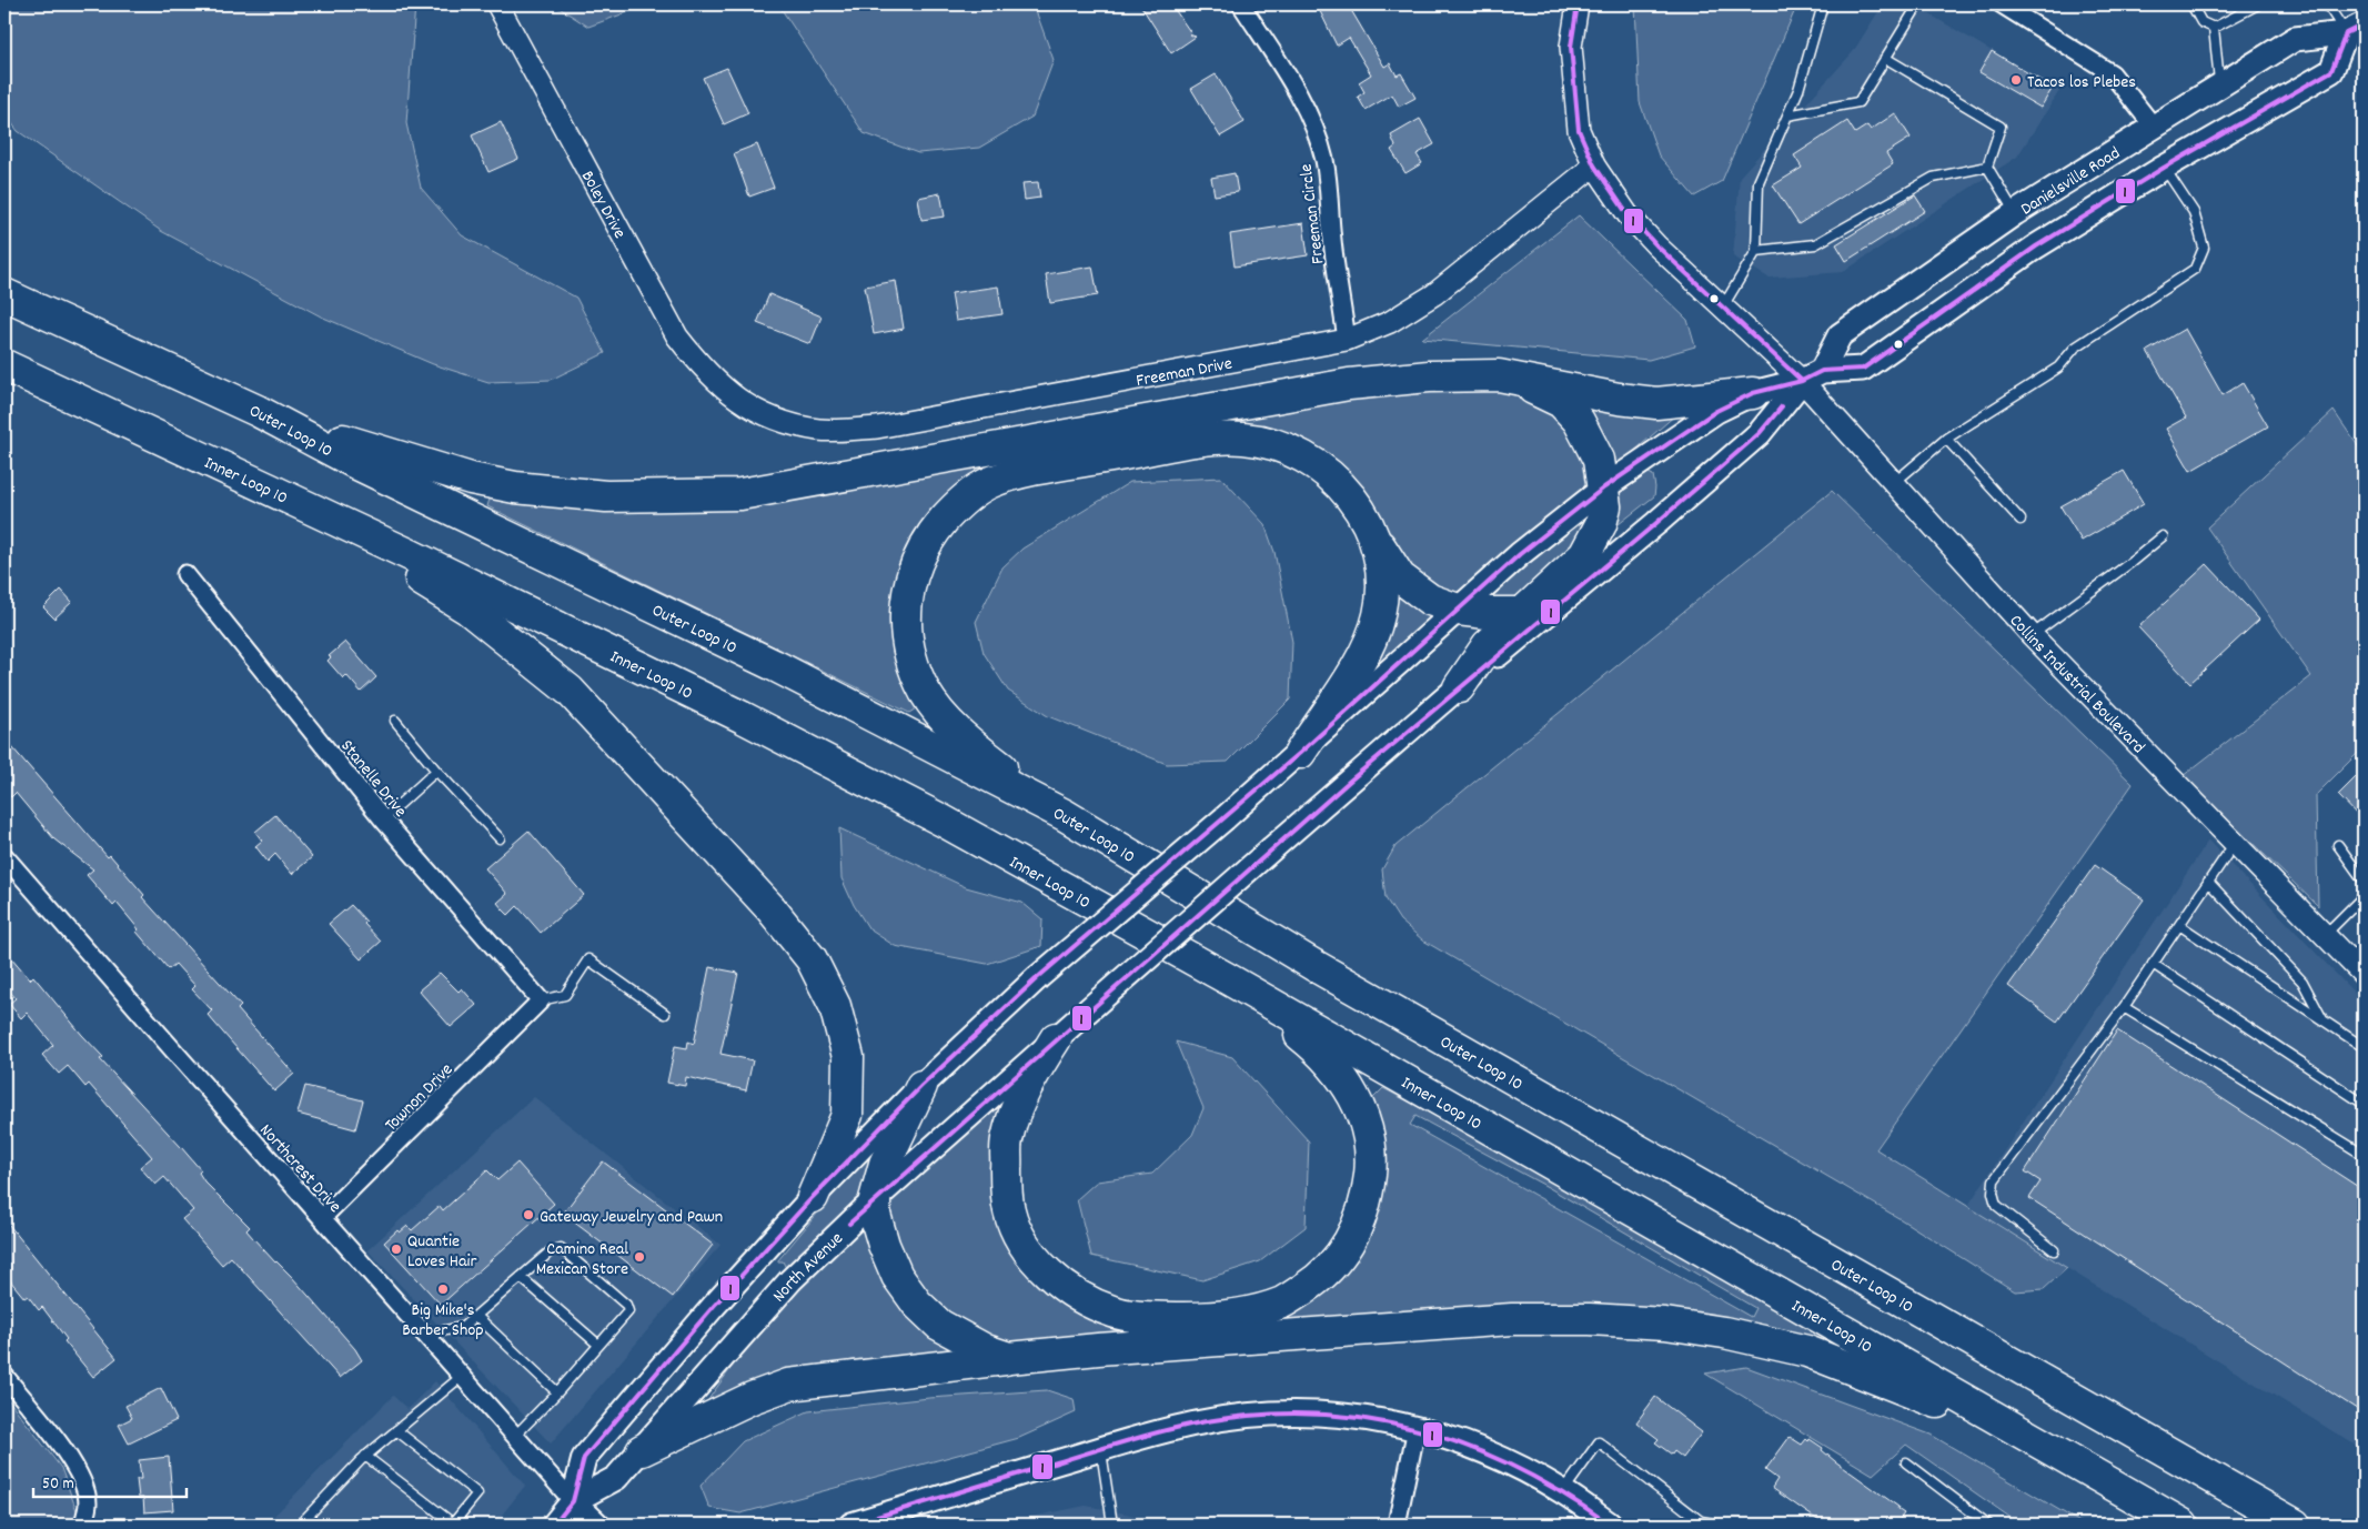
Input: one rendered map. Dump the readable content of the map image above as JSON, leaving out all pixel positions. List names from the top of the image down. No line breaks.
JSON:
{"streets":{"highway":["Outer Loop 10","Inner Loop 10"],"main road":["Danielsville Road","North Avenue"],"street":["Boley Drive","Freeman Circle","Freeman Drive","Collins Industrial Boulevard","Stanelle Drive","Townon Drive","Northcrest Drive"]},"crossings":[["Danielsville Road","Collins Industrial Boulevard"],["Boley Drive","Freeman Drive"],["Freeman Circle","Freeman Drive"],["Stanelle Drive","Townon Drive"],["Townon Drive","Northcrest Drive"],["Northcrest Drive","North Avenue"]],"places":["Tacos los Plebes","Gateway Jewelry and Pawn","Quantie Loves Hair","Camino Real Mexican Store","Big Mike's Barber Shop"],"lines":["transit line 1"],"scale_bar":"50 m"}
